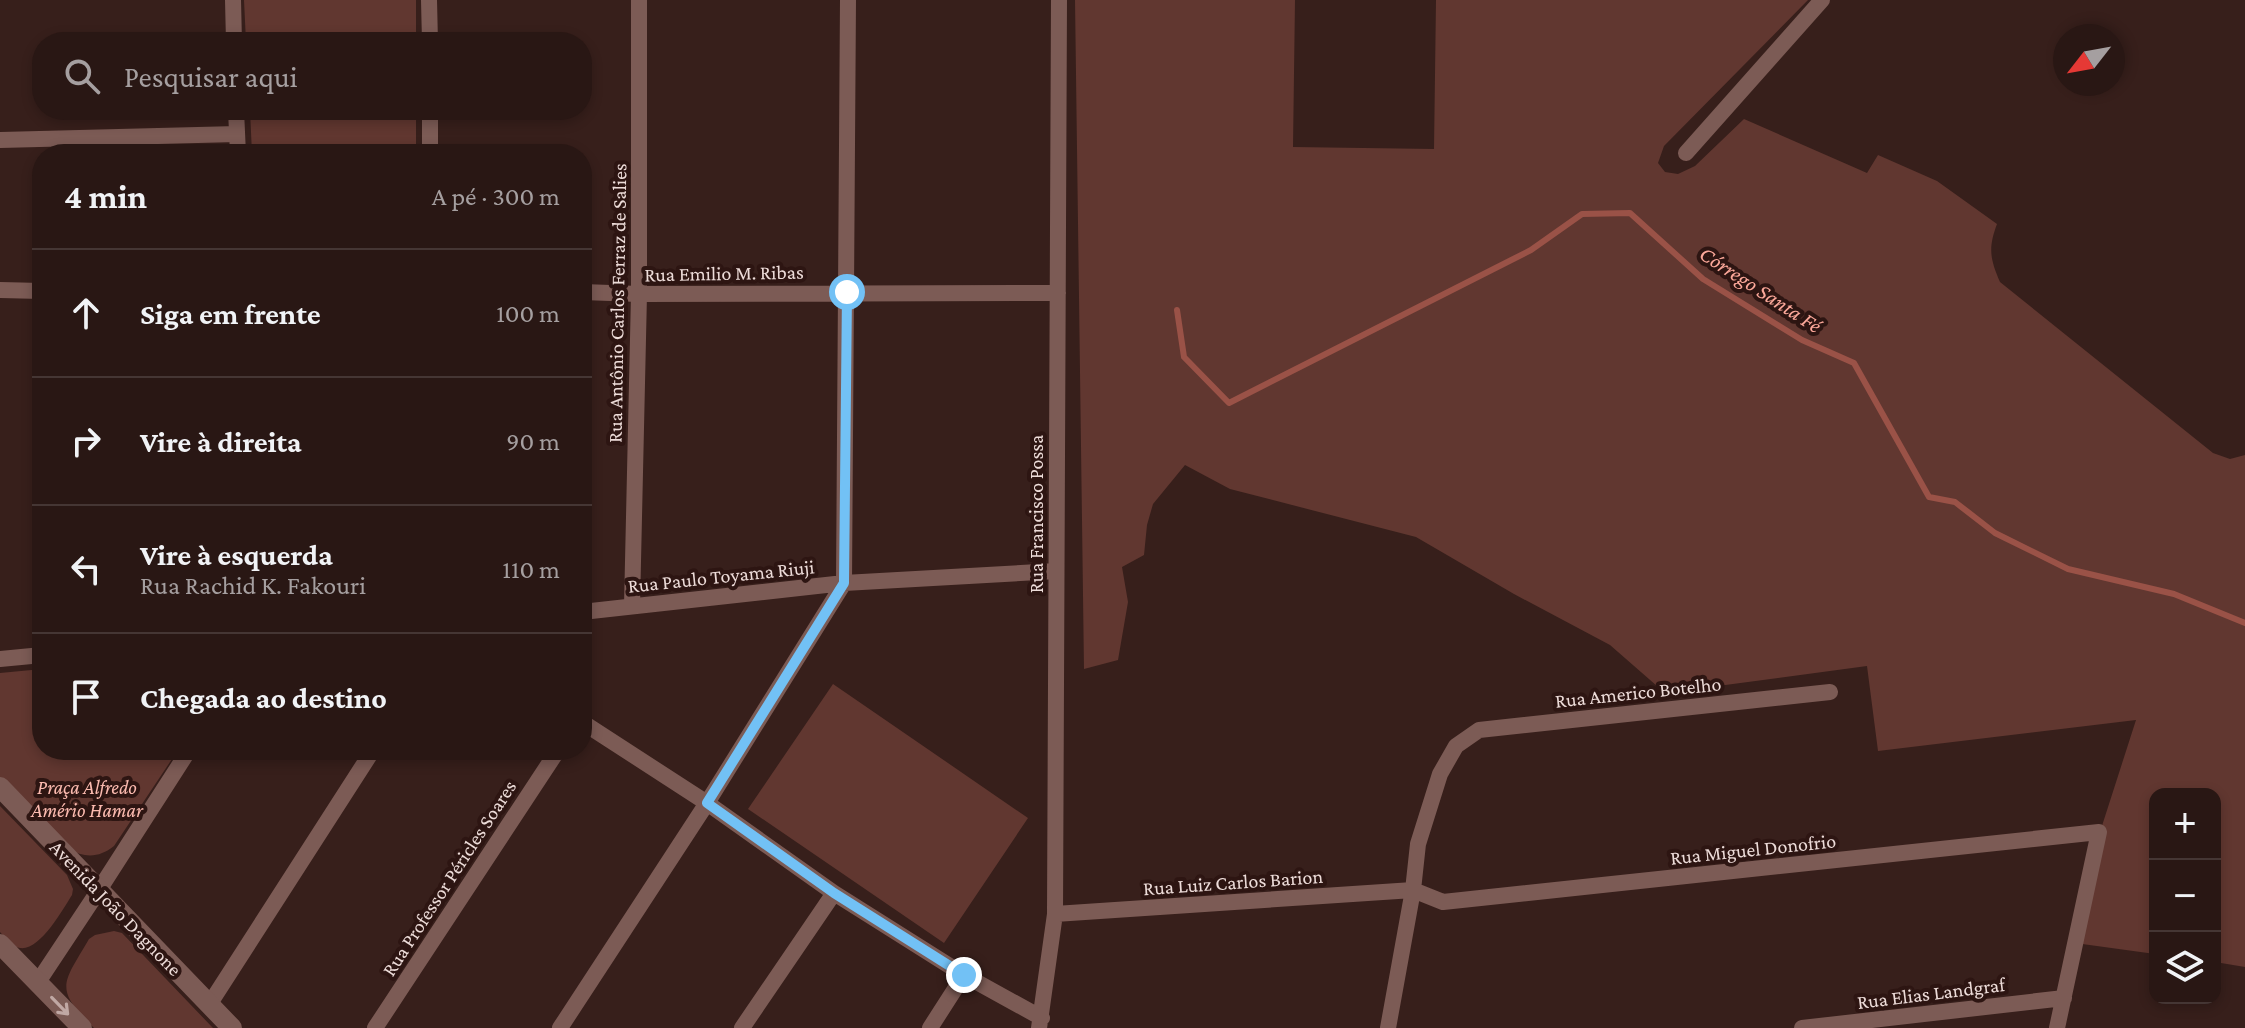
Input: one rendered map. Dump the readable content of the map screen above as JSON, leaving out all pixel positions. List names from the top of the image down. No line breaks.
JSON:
{"streets":{"street":["Rua Emilio M. Ribas","Rua Antônio Carlos Ferraz de Salies","Rua Francisco Possa","Rua Paulo Toyama Riuji","Rua Americo Botelho","Rua Miguel Donofrio","Rua Professor Péricles Soares","Rua Luiz Carlos Barion","Avenida João Dagnone","Rua Elias Landgraf"]},"crossings":[["Rua Emilio M. Ribas","Rua Antônio Carlos Ferraz de Salies"],["Rua Emilio M. Ribas","Rua Francisco Possa"],["Rua Antônio Carlos Ferraz de Salies","Rua Paulo Toyama Riuji"],["Rua Francisco Possa","Rua Paulo Toyama Riuji"],["Rua Francisco Possa","Rua Luiz Carlos Barion"],["Rua Americo Botelho","Rua Miguel Donofrio"],["Rua Americo Botelho","Rua Luiz Carlos Barion"],["Rua Miguel Donofrio","Rua Luiz Carlos Barion"],["Rua Miguel Donofrio","Rua Elias Landgraf"]],"water":["Córrego Santa Fé"],"parks":["Praça Alfredo Amério Hamar"],"north":"bottom left","page":{"search":"Pesquisar aqui","heading":["4 min","A pé · 300 m"],"list":[["Siga em frente","100 m"],["Vire à direita","90 m"],["Vire à esquerda","Rua Rachid K. Fakouri","110 m"],"Chegada ao destino"],"map_buttons":["+","−"]}}
